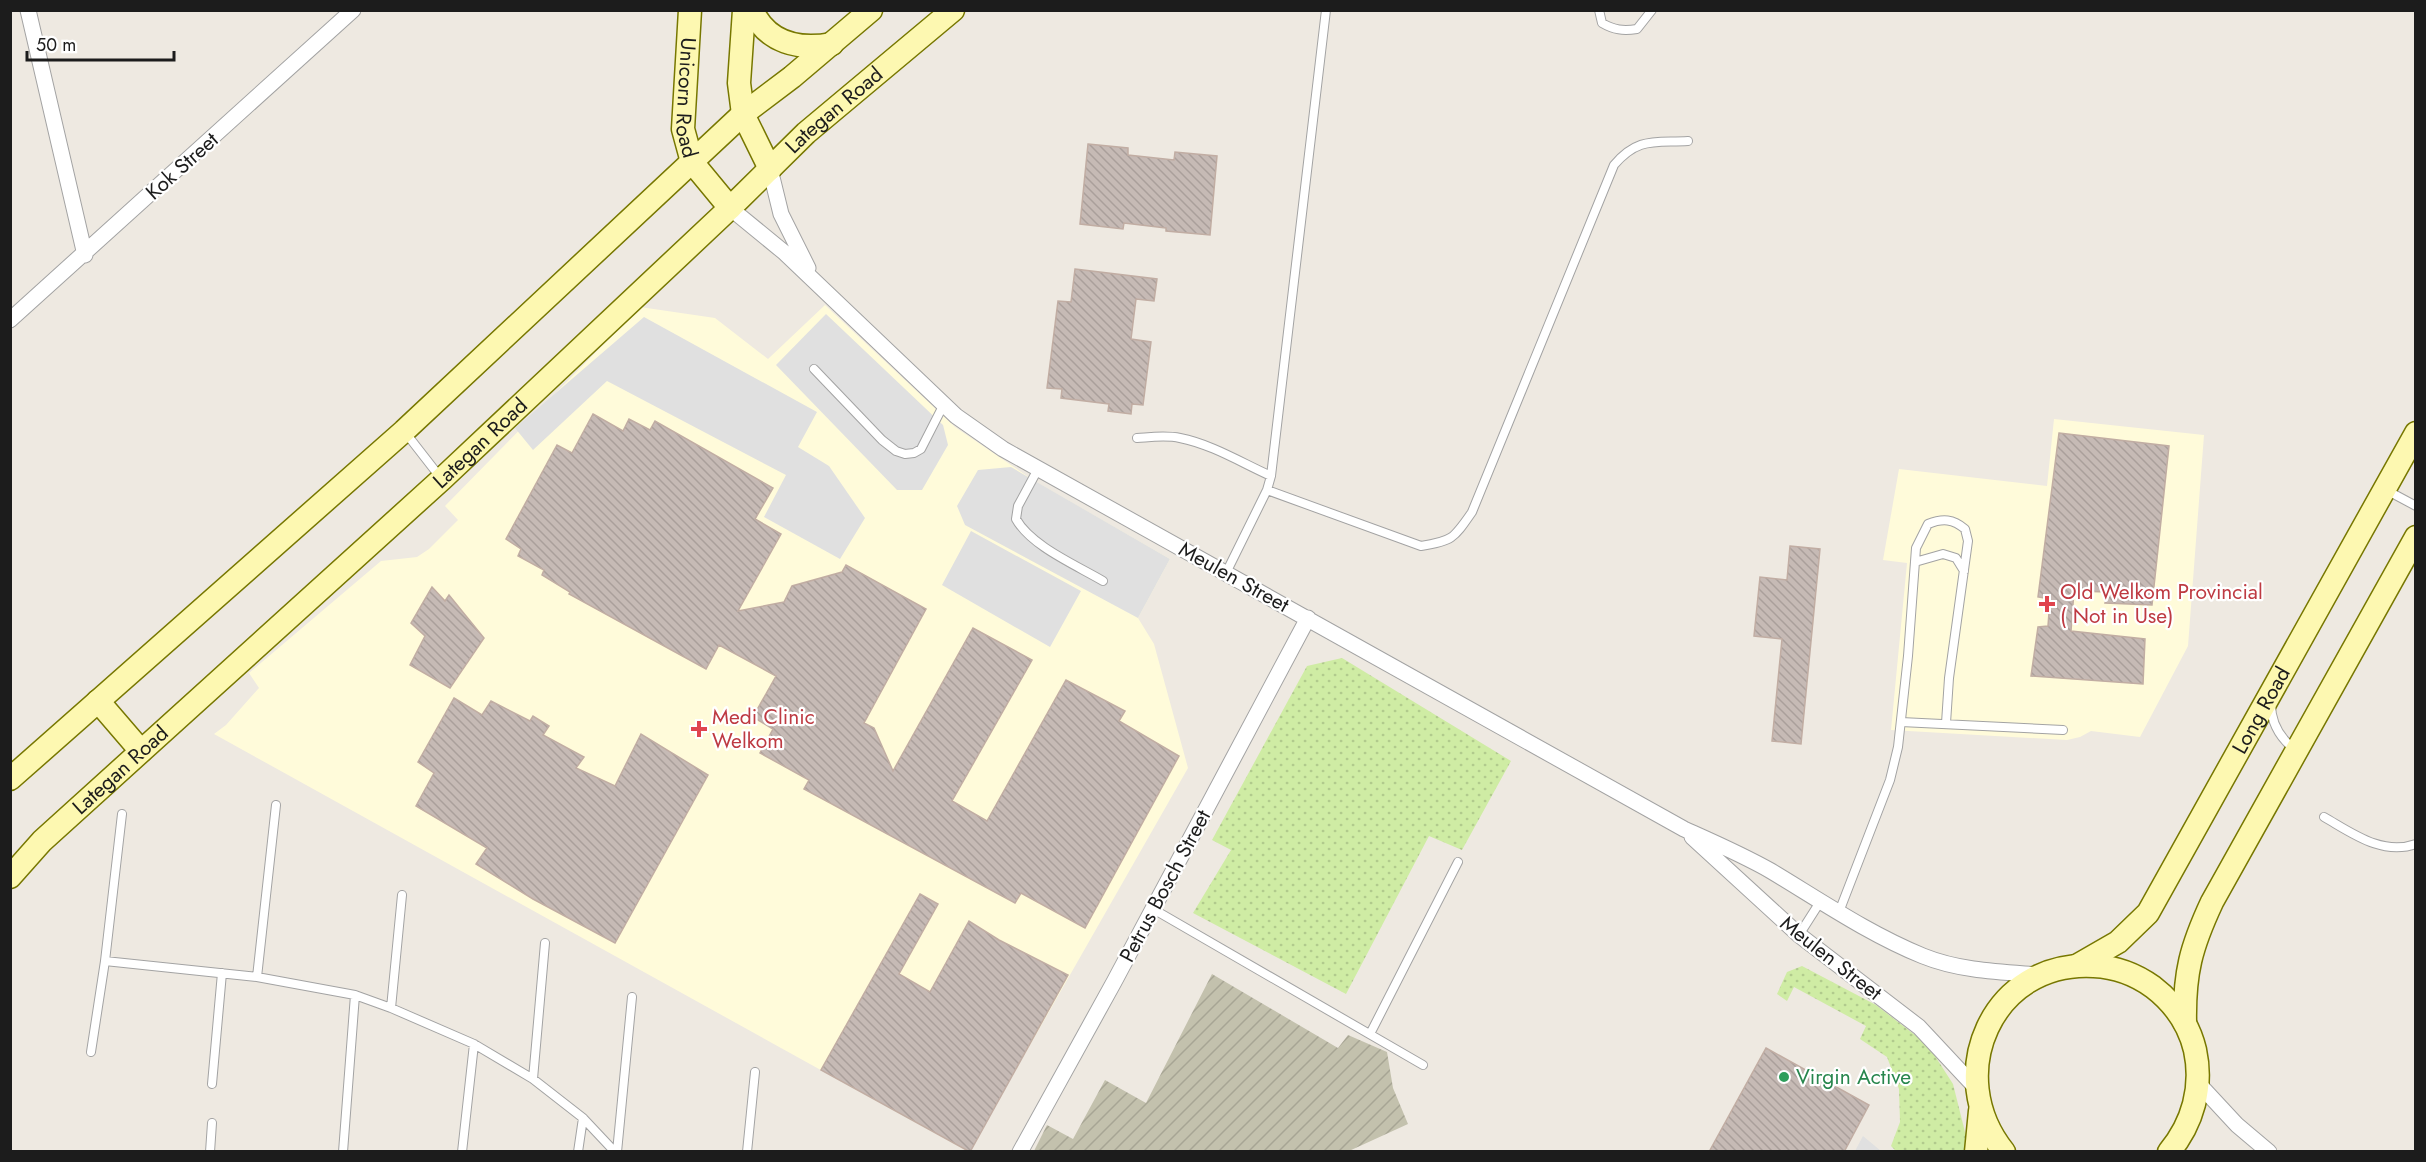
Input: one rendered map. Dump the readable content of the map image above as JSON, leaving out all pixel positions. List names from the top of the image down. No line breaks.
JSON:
{"streets":{"street":["Unicorn Road","Lategan Road","Kok Street","Meulen Street","Long Road","Petrus Bosch Street"]},"crossings":[["Unicorn Road","Lategan Road"],["Unicorn Road","Meulen Street"],["Lategan Road","Meulen Street"],["Meulen Street","Petrus Bosch Street"]],"places":{"health":["Old Welkom Provincial ( Not in Use)","Medi Clinic Welkom"],"other":["Virgin Active"]},"scale_bar":"50 m"}
